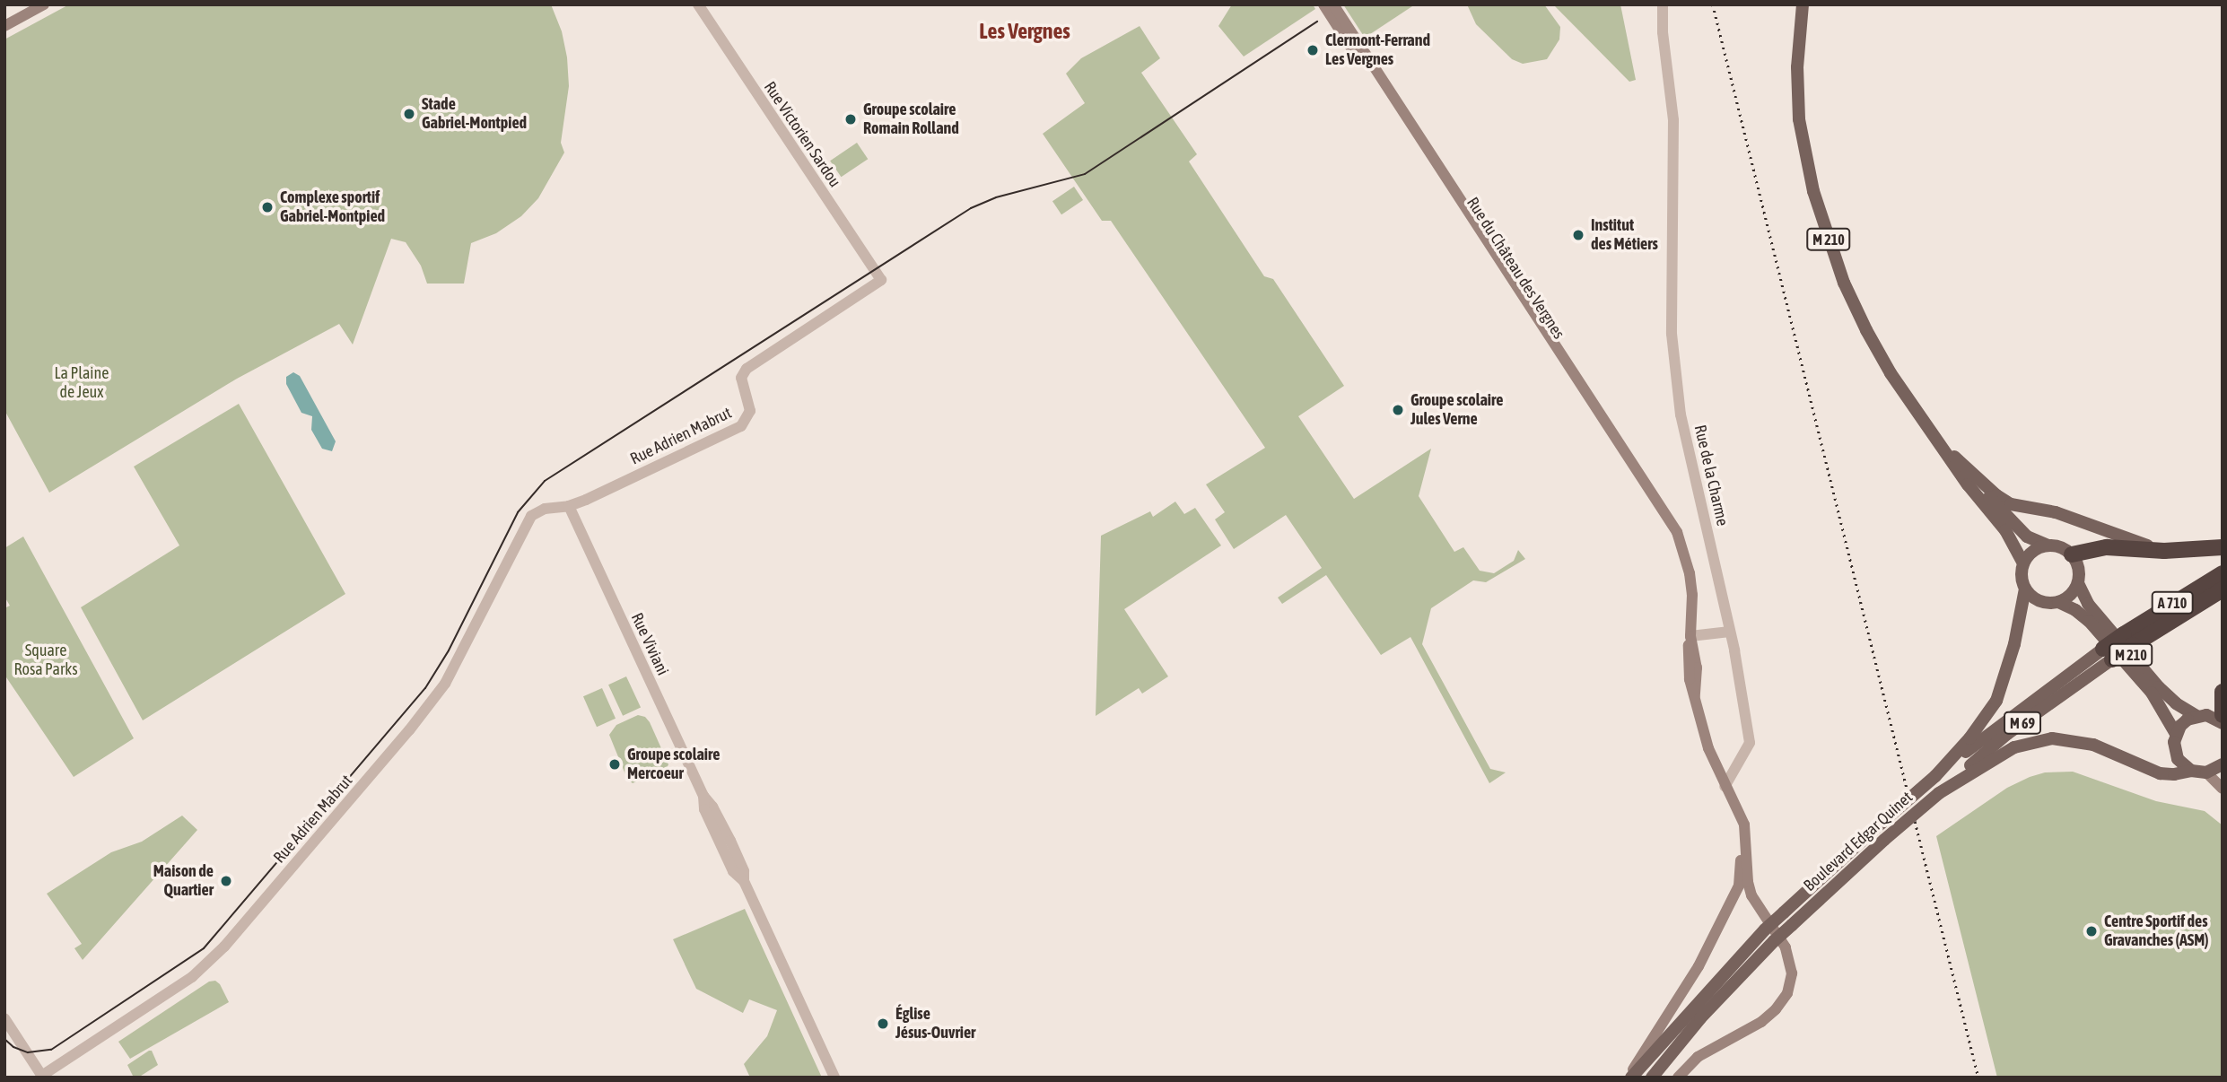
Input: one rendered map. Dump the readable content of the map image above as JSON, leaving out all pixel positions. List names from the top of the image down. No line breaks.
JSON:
{"streets":{"highway":["A 710"],"main road":["M 210","Rue du Château des Vergnes","M 69","Boulevard Edgar Quinet"],"street":["Rue Victorien Sardou","Rue Adrien Mabrut","Rue de la Charme","Rue Viviani"]},"crossings":[["Rue Victorien Sardou","Rue Adrien Mabrut"],["Rue du Château des Vergnes","Rue de la Charme"],["Rue Adrien Mabrut","Rue Viviani"],["A 710","M 69"],["A 710","Boulevard Edgar Quinet"],["M 69","Boulevard Edgar Quinet"]],"districts":["Les Vergnes"],"parks":["La Plaine de Jeux","Square Rosa Parks"],"places":["Clermont-Ferrand Les Vergnes","Stade Gabriel-Montpied","Groupe scolaire Romain Rolland","Complexe sportif Gabriel-Montpied","Institut des Métiers","Groupe scolaire Jules Verne","Groupe scolaire Mercoeur","Maison de Quartier","Centre Sportif des Gravanches (ASM)","Église Jésus-Ouvrier"]}
